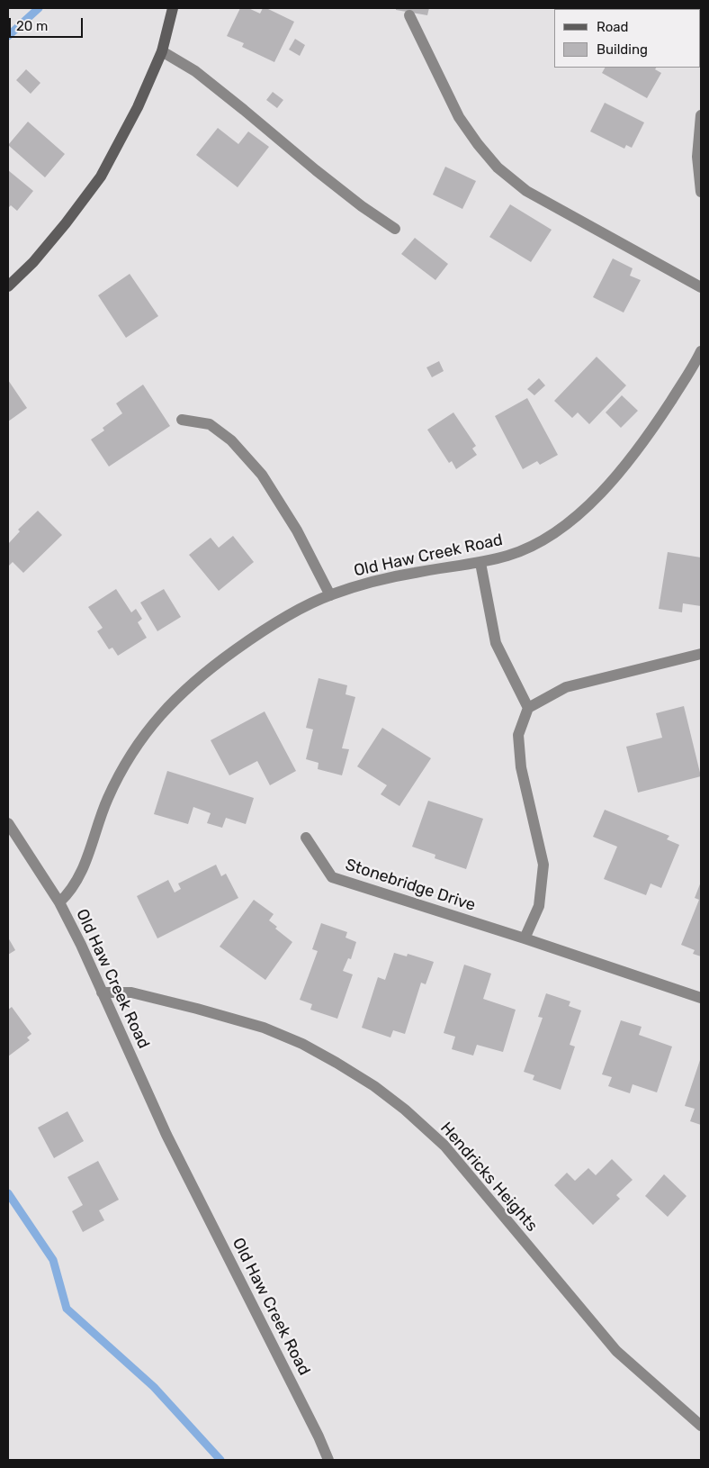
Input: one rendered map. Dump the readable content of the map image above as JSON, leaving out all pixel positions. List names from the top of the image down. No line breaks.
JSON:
{"streets":{"street":["Old Haw Creek Road","Stonebridge Drive","Hendricks Heights"]},"crossings":[["Old Haw Creek Road","Hendricks Heights"]],"legend":["Road","Building"],"scale_bar":"20 m"}
